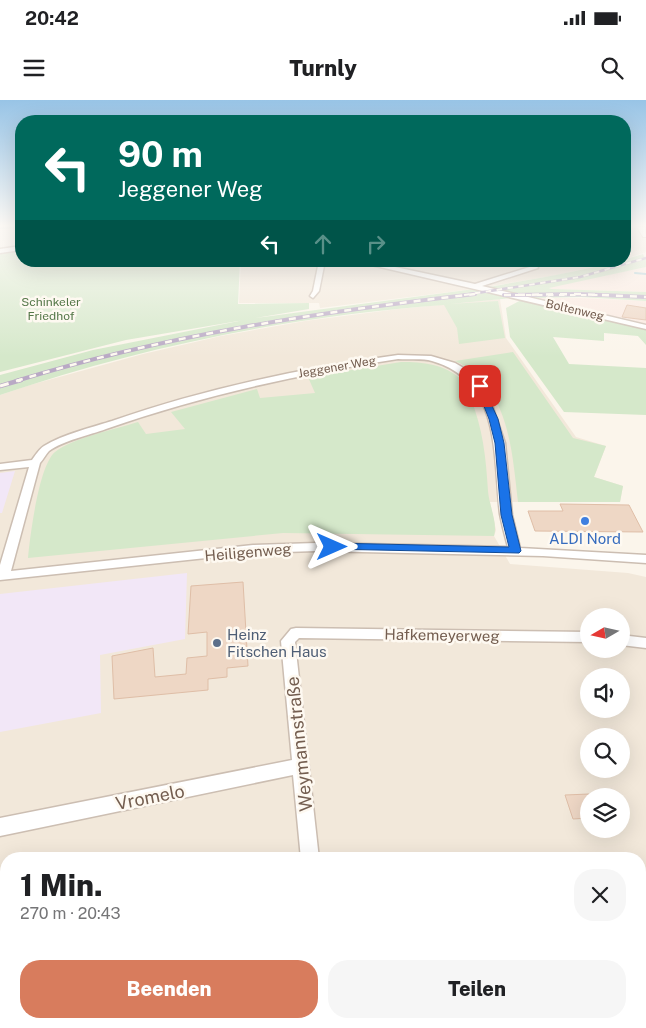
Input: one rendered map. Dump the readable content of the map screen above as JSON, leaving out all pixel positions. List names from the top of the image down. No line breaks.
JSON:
{"streets":{"street":["Boltenweg","Jeggener Weg","Heiligenweg","Hafkemeyerweg","Weymannstraße","Vromelo"]},"crossings":[["Jeggener Weg","Heiligenweg"],["Hafkemeyerweg","Weymannstraße"],["Weymannstraße","Vromelo"]],"parks":["Schinkeler Friedhof"],"places":["ALDI Nord","Heinz Fitschen Haus"],"north":"left","page":{"status":"20:42","header":"Turnly","turn":["90 m","Jeggener Weg"],"heading":["1 Min.","270 m · 20:43"],"buttons":["Beenden","Teilen"]}}
